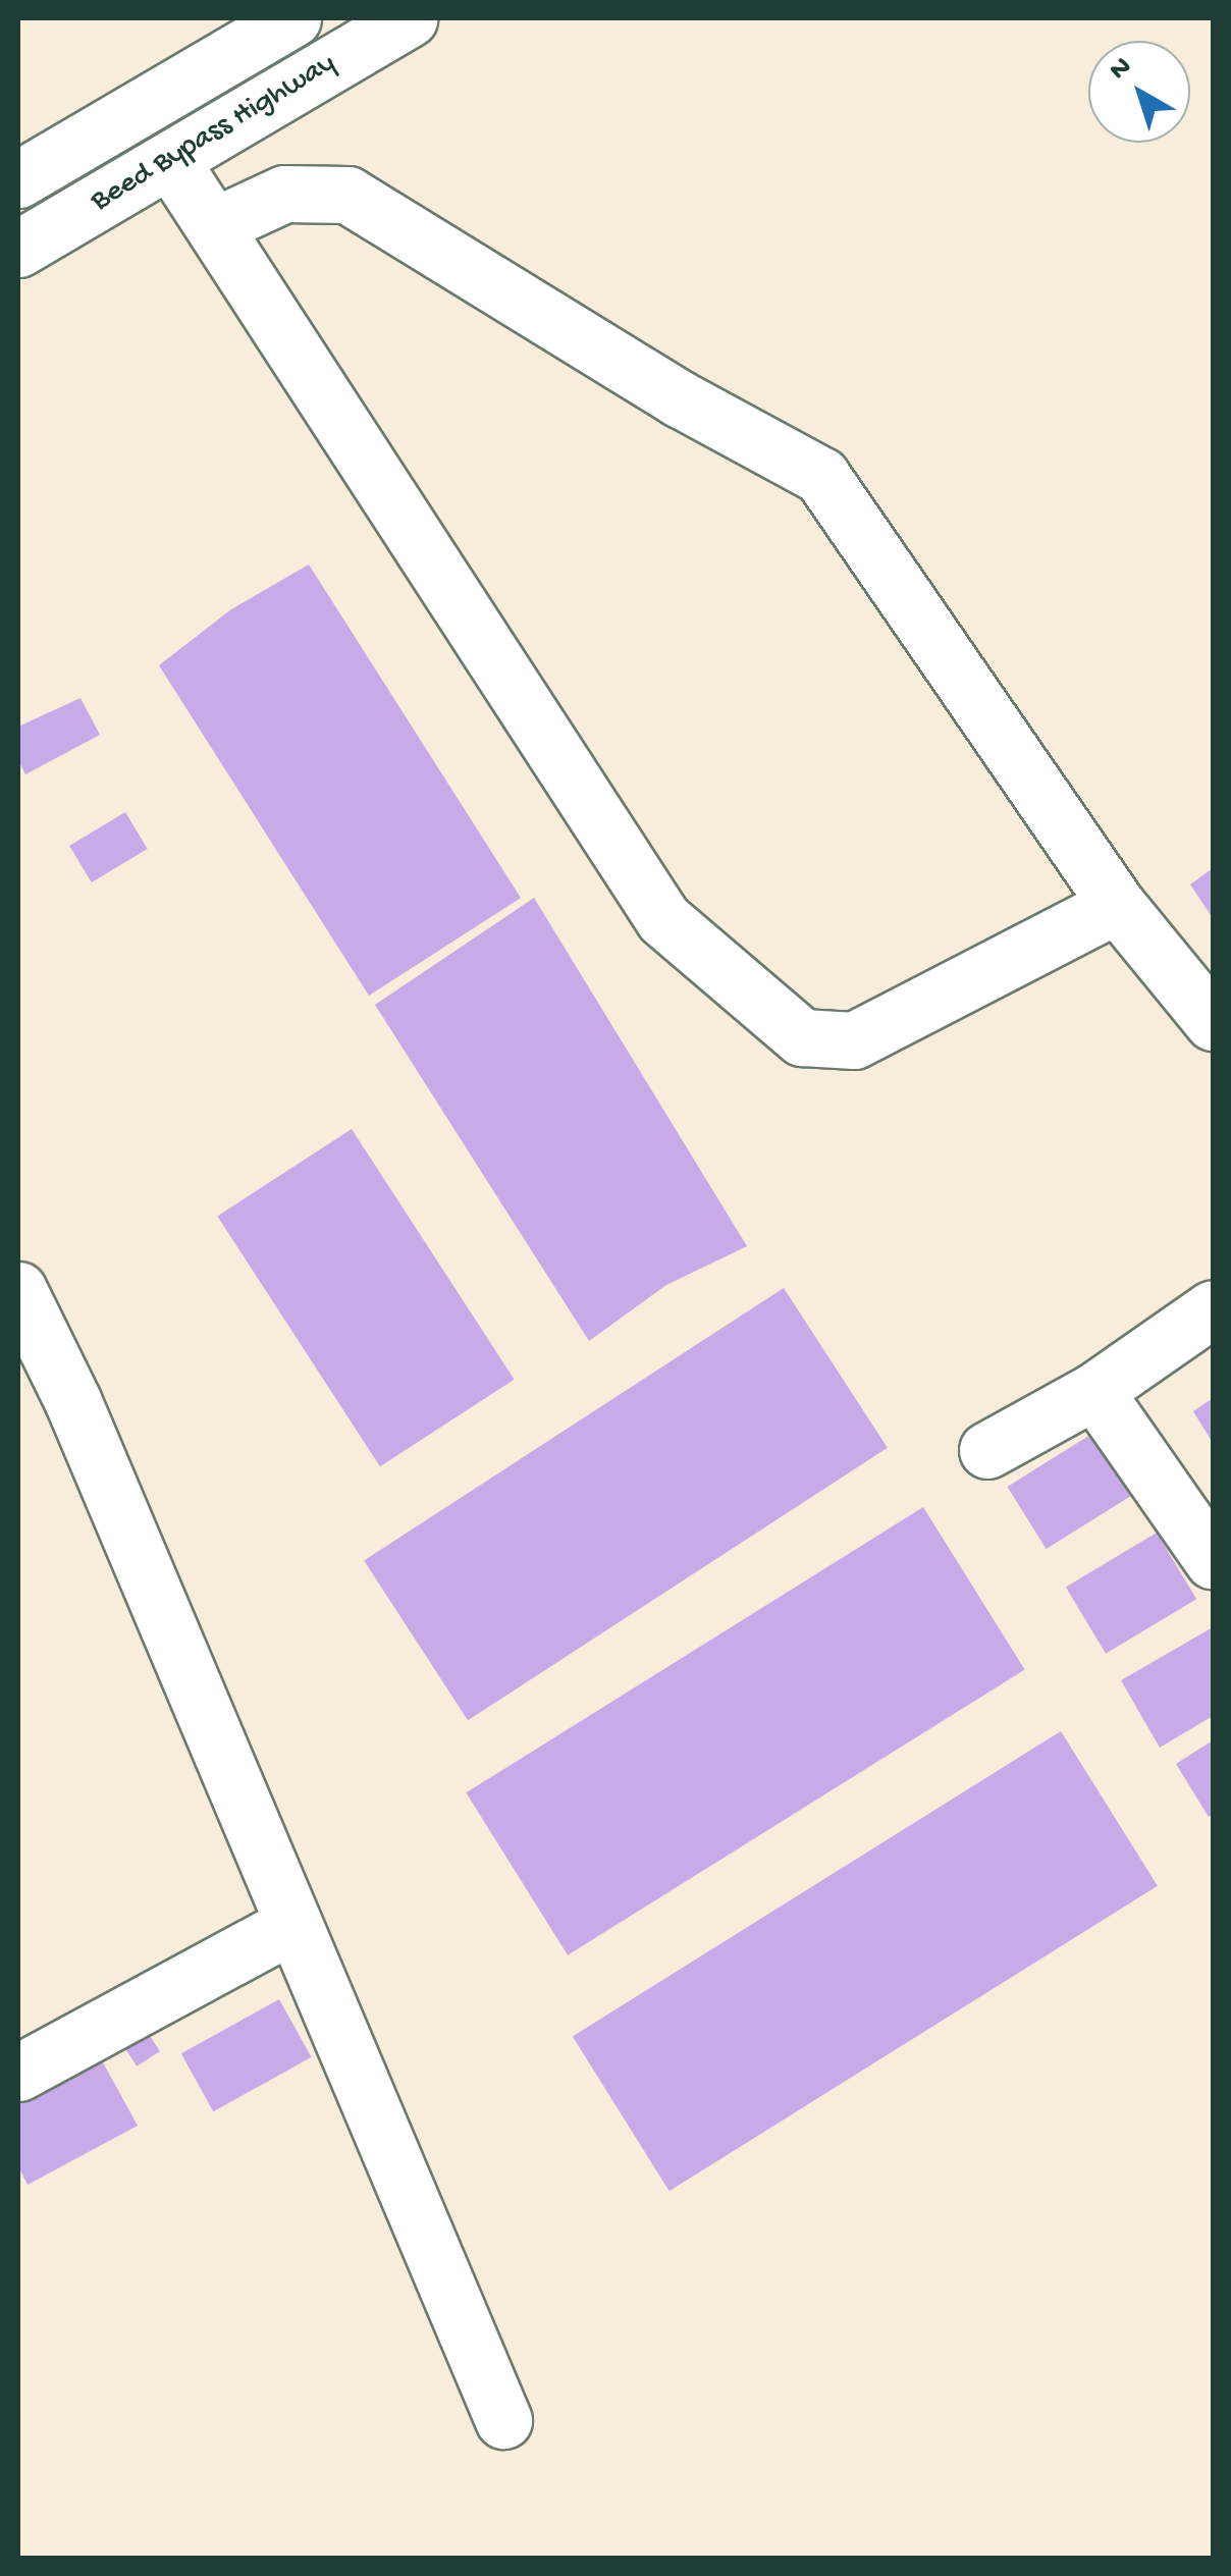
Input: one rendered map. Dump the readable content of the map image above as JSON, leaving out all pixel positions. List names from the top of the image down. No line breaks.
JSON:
{"streets":{"main road":["Beed Bypass Highway"]},"north":"top left"}
